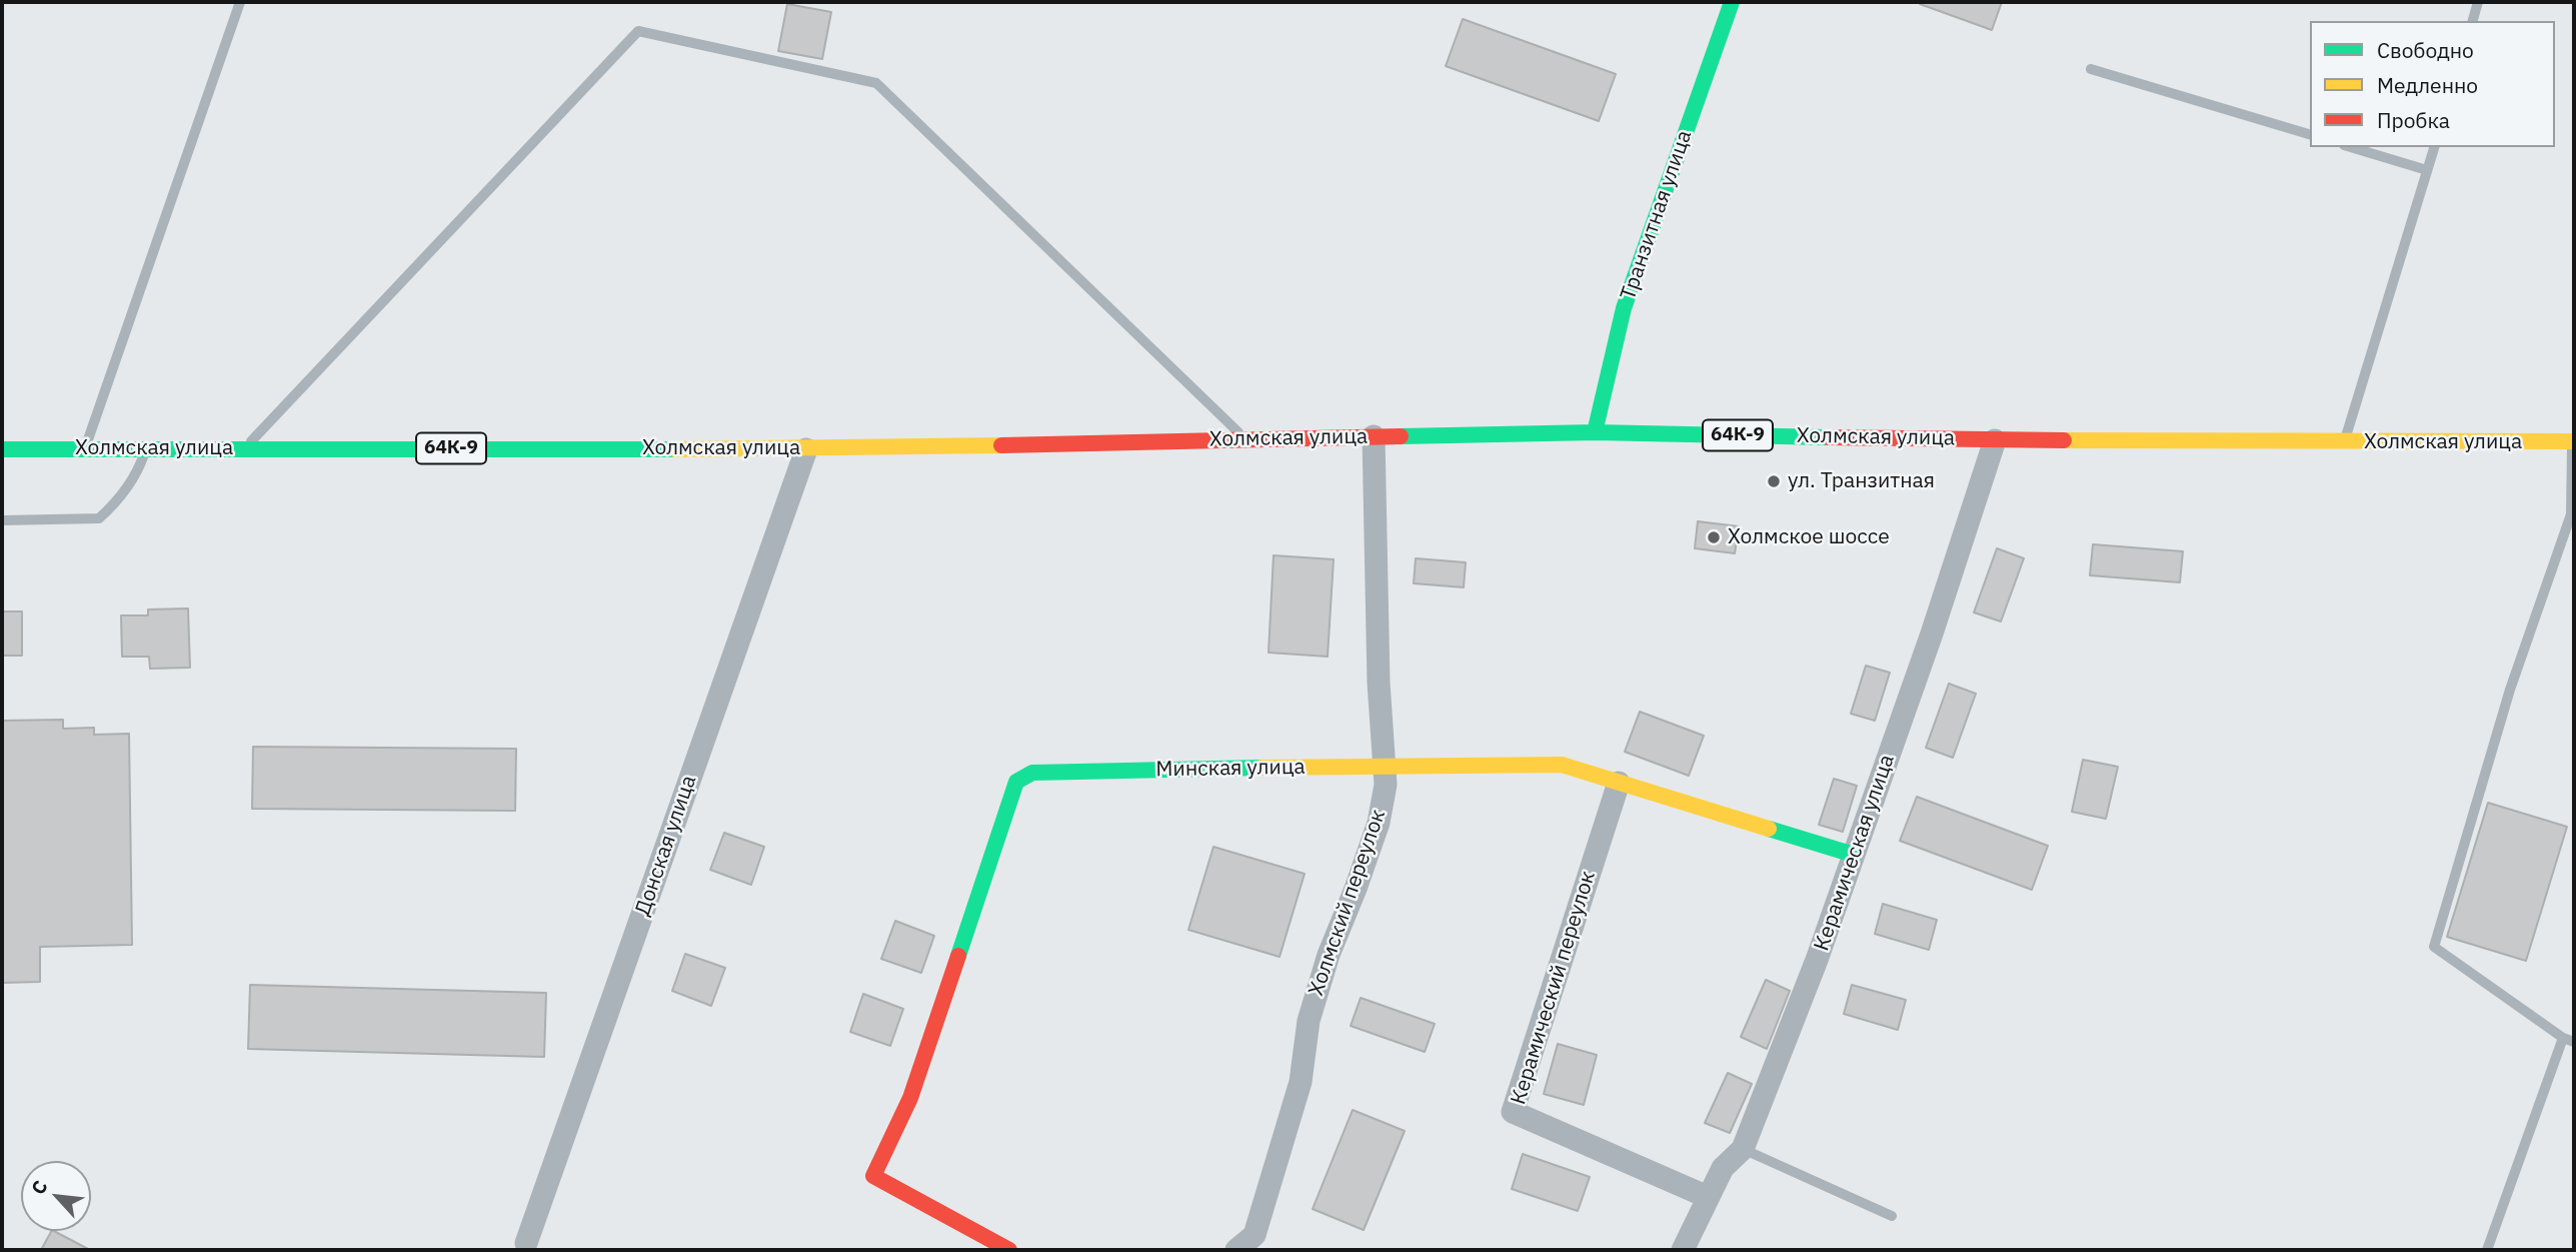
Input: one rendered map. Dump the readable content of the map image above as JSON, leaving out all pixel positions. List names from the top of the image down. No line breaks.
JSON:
{"streets":{"main road":["Транзитная улица","64К-9","Холмская улица","Минская улица"],"street":["Донская улица","Керамическая улица","Холмский переулок","Керамический переулок"]},"crossings":[["Транзитная улица","Холмская улица"],["Холмская улица","Донская улица"],["Холмская улица","Керамическая улица"],["Холмская улица","Холмский переулок"],["Минская улица","Керамическая улица"],["Минская улица","Холмский переулок"],["Минская улица","Керамический переулок"],["Керамическая улица","Керамический переулок"]],"places":["ул. Транзитная","Холмское шоссе"],"legend":["Свободно","Медленно","Пробка"],"north":"top left"}
